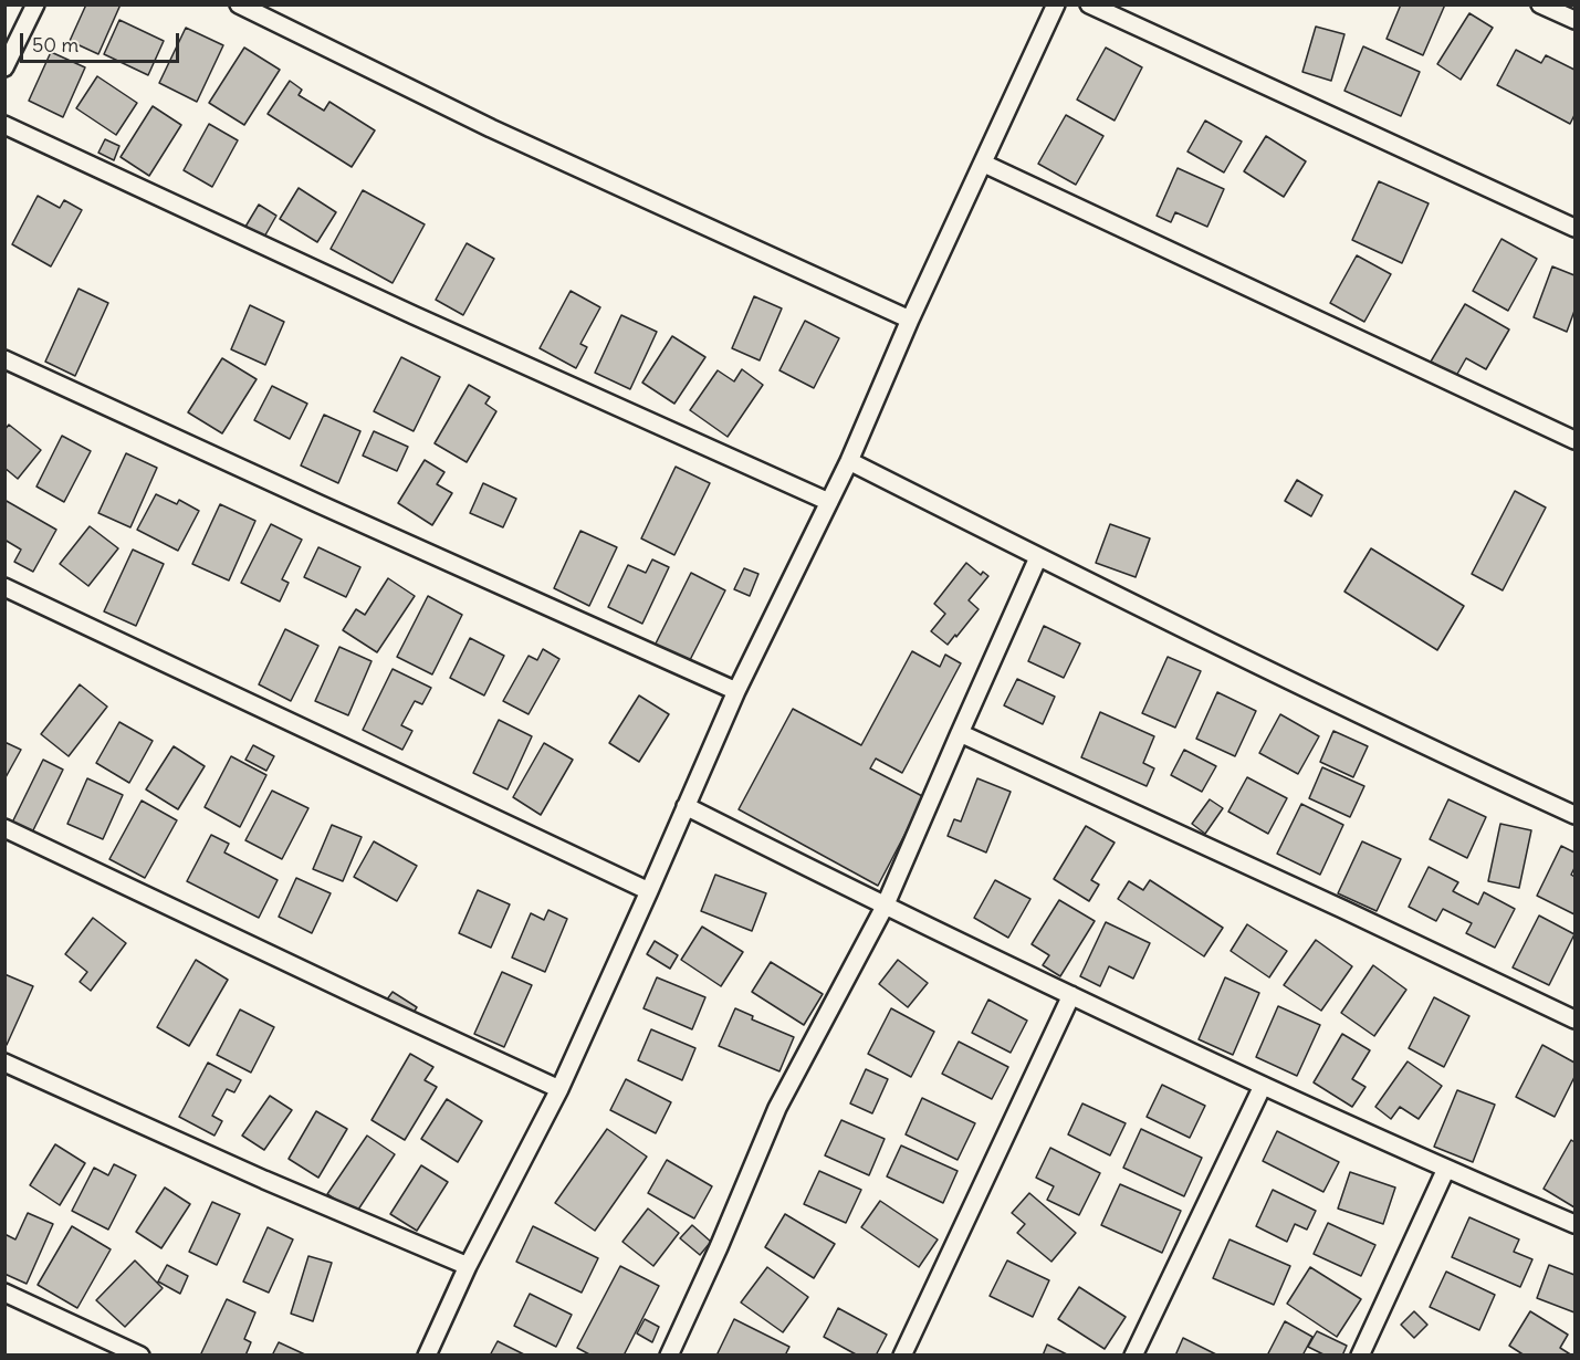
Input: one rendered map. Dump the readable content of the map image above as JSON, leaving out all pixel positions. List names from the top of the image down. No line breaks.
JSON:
{"scale_bar":"50 m"}
